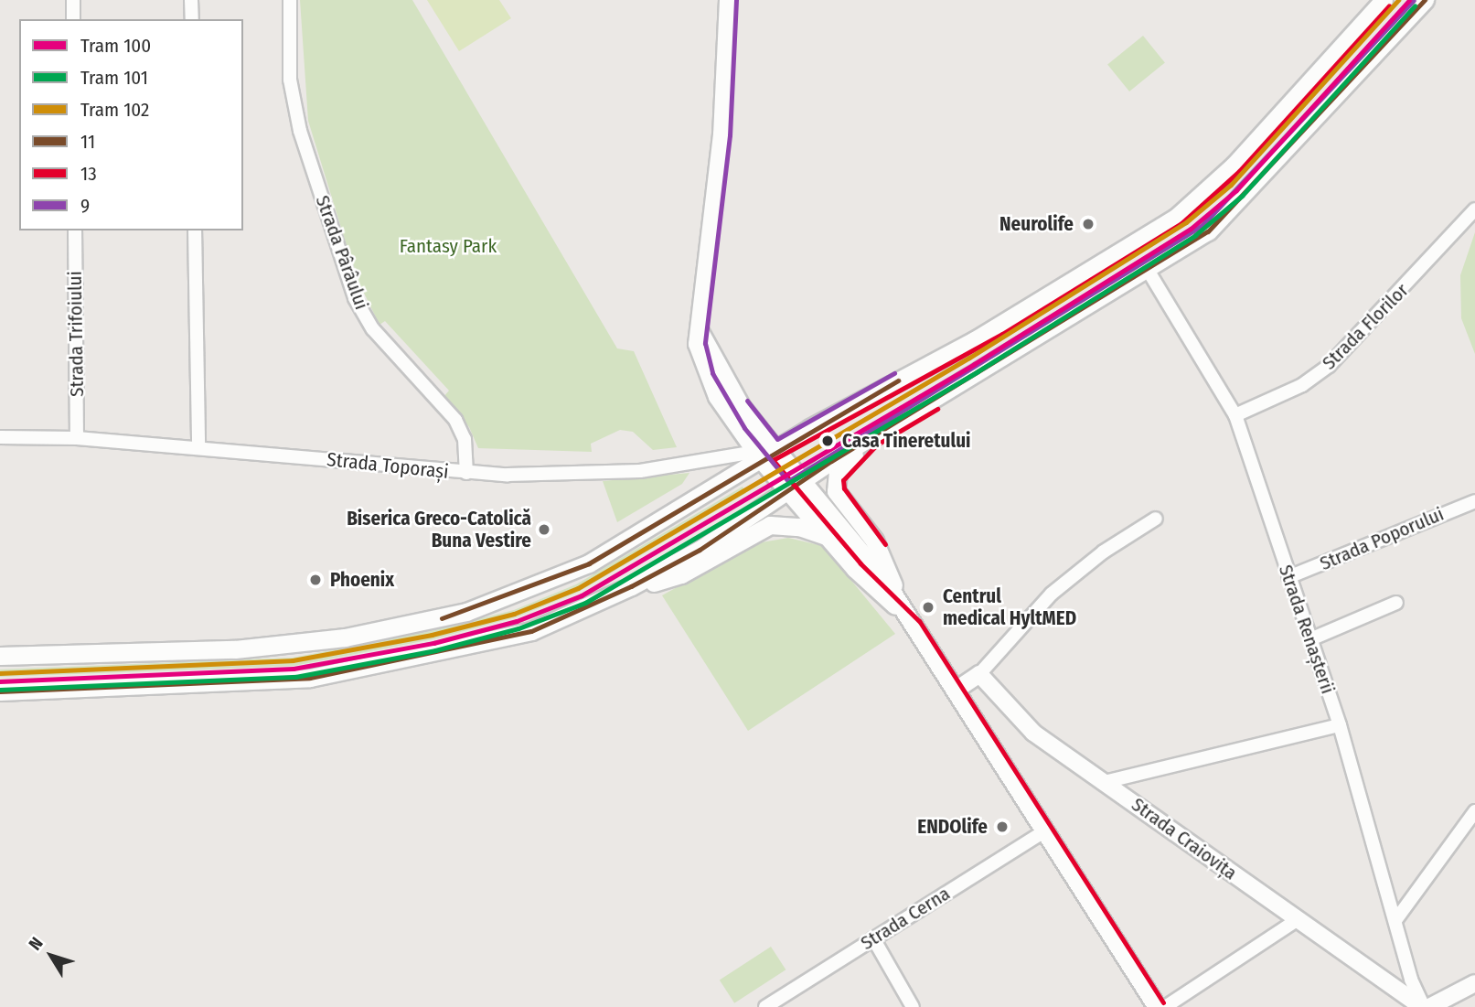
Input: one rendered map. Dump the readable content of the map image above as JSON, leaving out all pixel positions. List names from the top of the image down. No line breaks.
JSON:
{"streets":{"street":["Strada Pârâului","Strada Florilor","Strada Trifoiului","Strada Toporași","Strada Poporului","Strada Renașterii","Strada Craiovița","Strada Cerna"]},"crossings":[["Strada Pârâului","Strada Toporași"],["Strada Florilor","Strada Renașterii"],["Strada Trifoiului","Strada Toporași"],["Strada Poporului","Strada Renașterii"],["Strada Renașterii","Strada Craiovița"]],"parks":["Fantasy Park"],"places":["Neurolife","Casa Tineretului","Biserica Greco-Catolică Buna Vestire","Phoenix","Centrul medical HyltMED","ENDOlife"],"lines":["tram line 100","tram line 102","transit line 11","transit line 9","tram line 101","transit line 13"],"legend":["Tram 100","Tram 101","Tram 102","11","13","9"],"north":"top left"}
